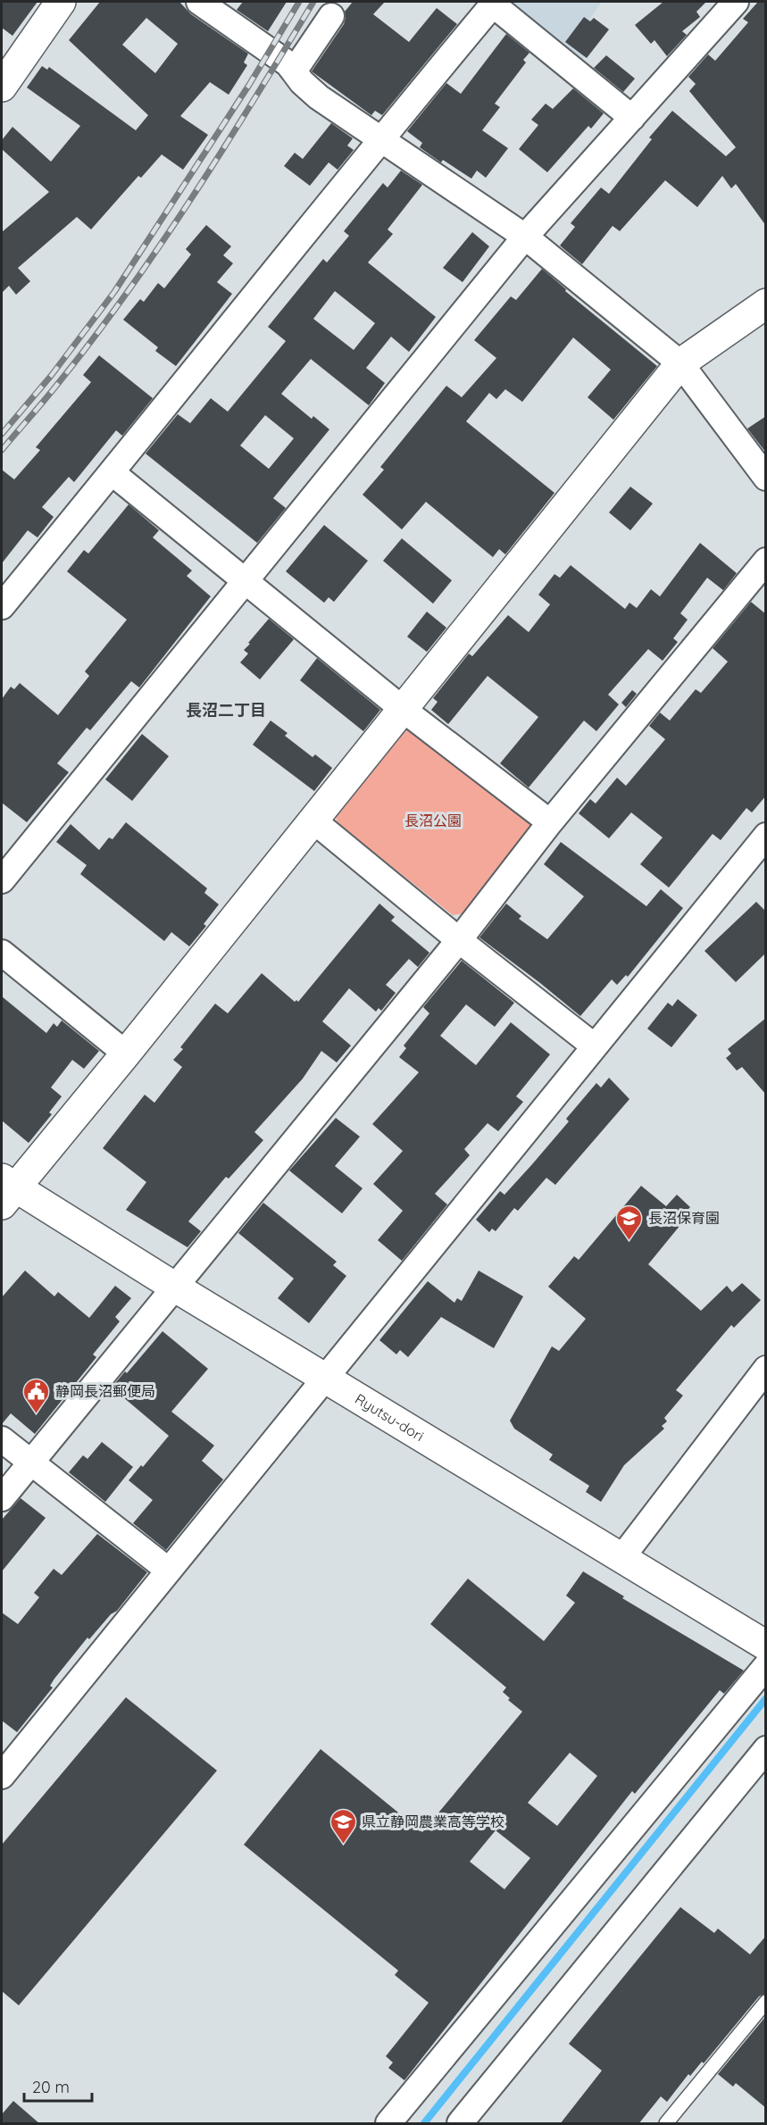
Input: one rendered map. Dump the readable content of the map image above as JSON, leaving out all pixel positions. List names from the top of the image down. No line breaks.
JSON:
{"streets":{"street":["Ryutsu-dori"]},"districts":["長沼二丁目"],"parks":["長沼公園"],"places":{"school or university":["長沼保育園","県立静岡農業高等学校"],"public building":["静岡長沼郵便局"]},"scale_bar":"20 m"}
